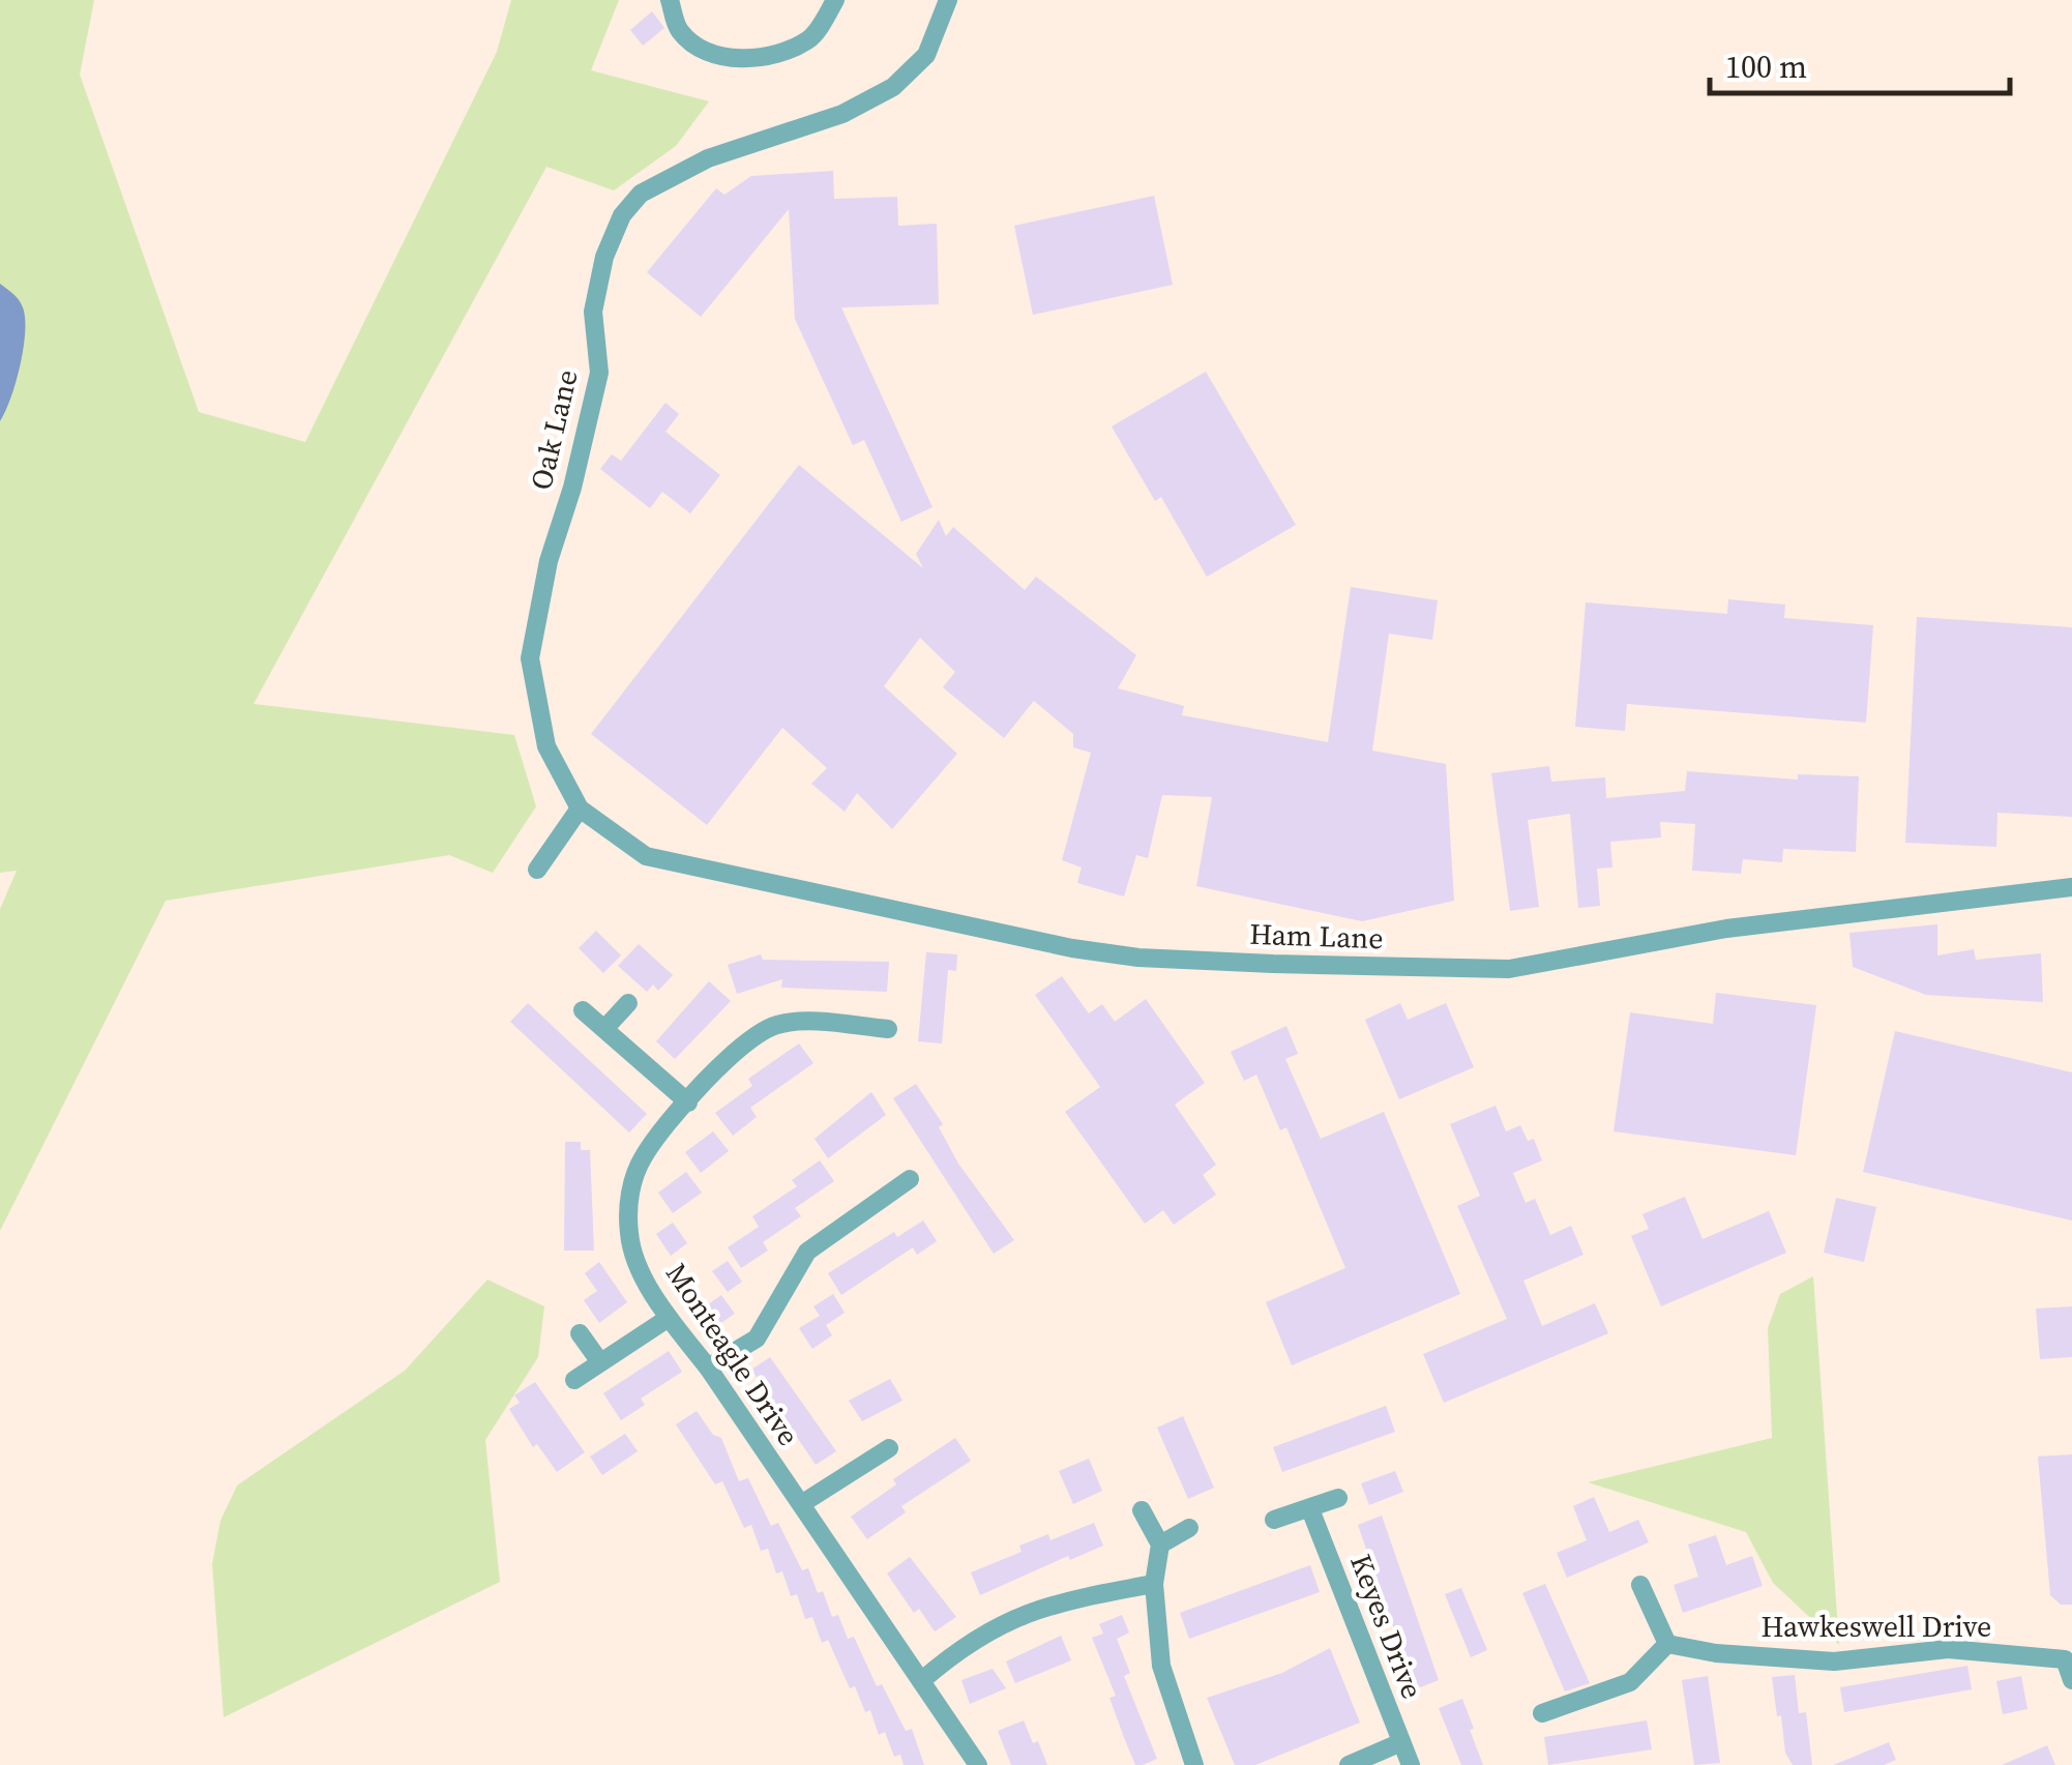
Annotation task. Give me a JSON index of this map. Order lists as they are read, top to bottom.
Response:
{
  "streets": {
    "street": [
      "Oak Lane",
      "Ham Lane",
      "Monteagle Drive",
      "Keyes Drive",
      "Hawkeswell Drive"
    ]
  },
  "crossings": [
    ["Oak Lane", "Ham Lane"]
  ],
  "scale_bar": "100 m"
}
